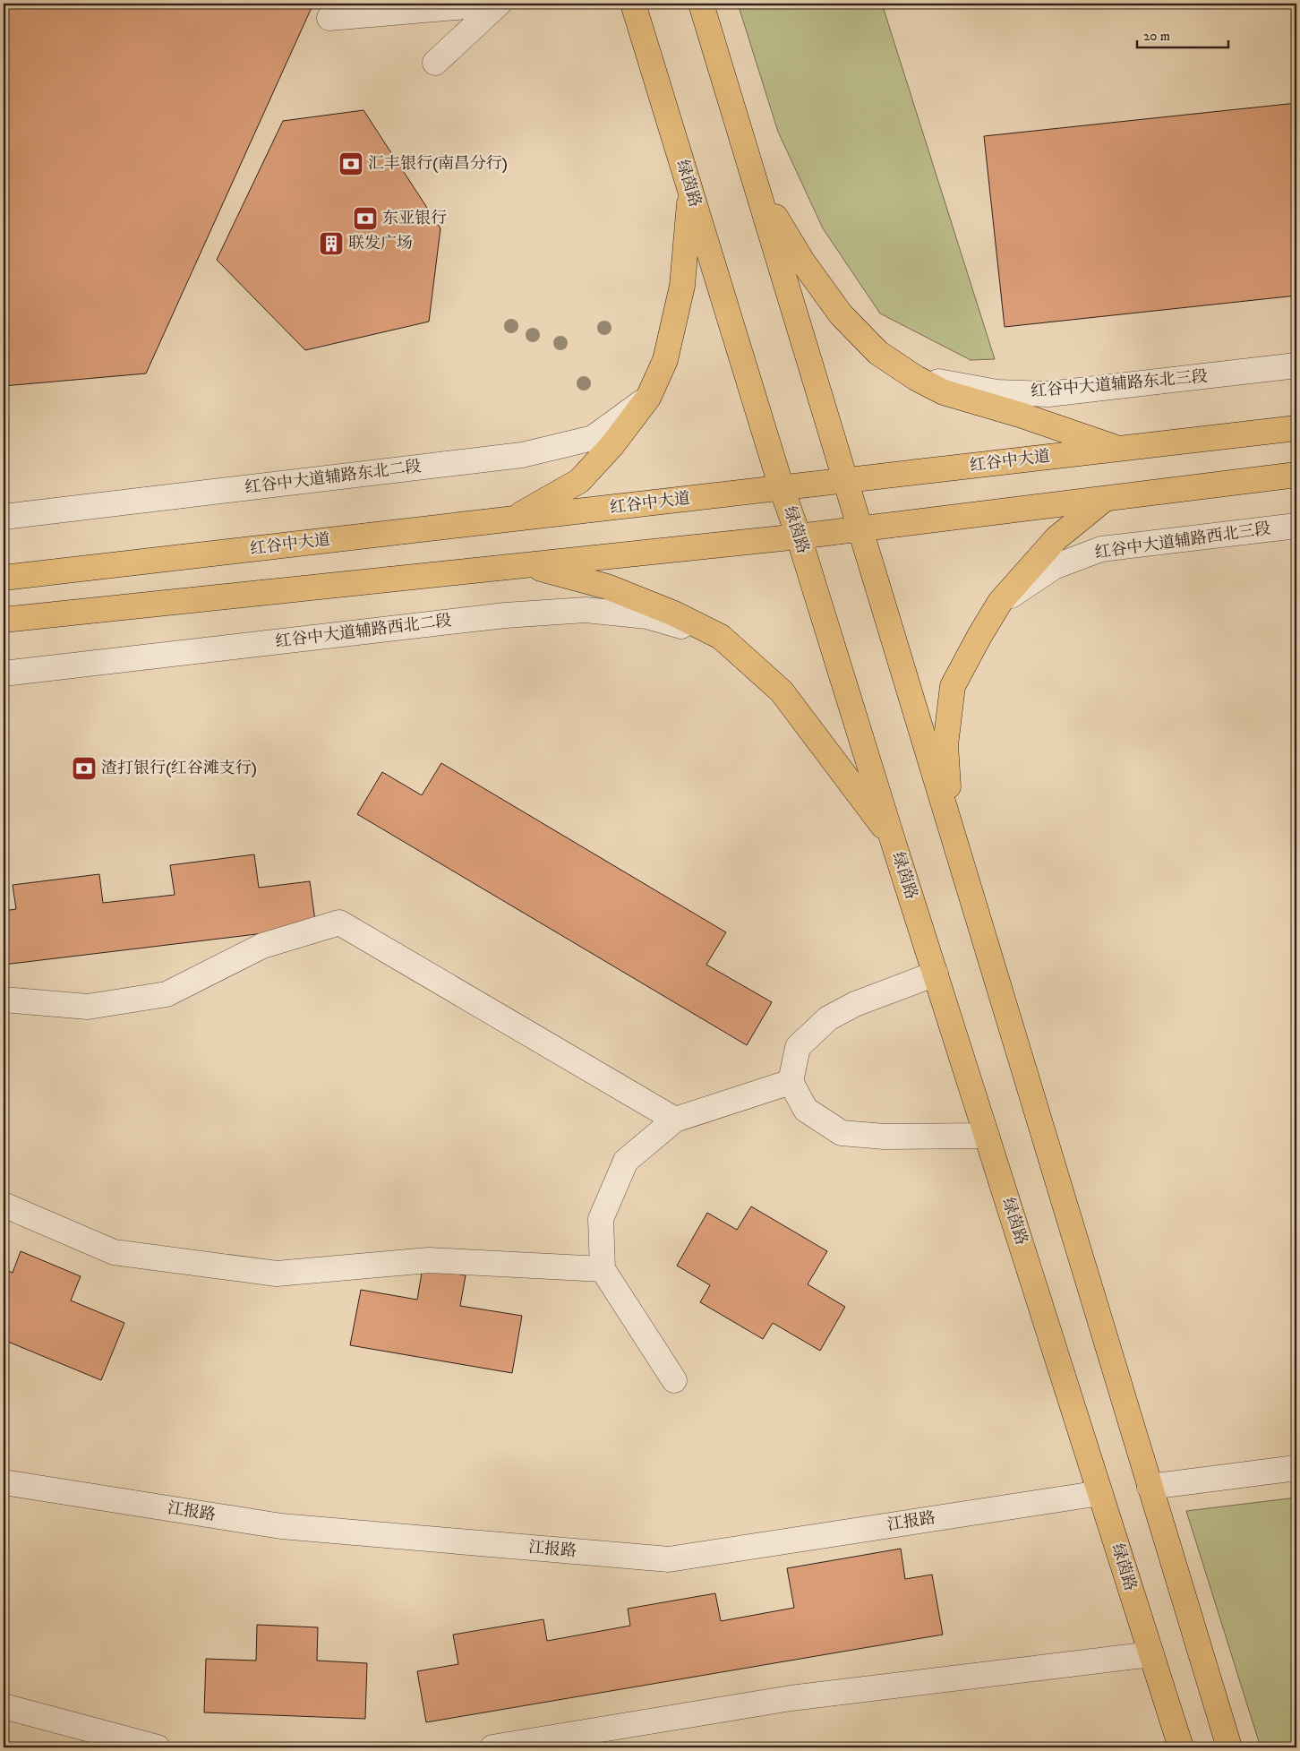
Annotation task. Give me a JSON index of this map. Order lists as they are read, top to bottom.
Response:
{
  "streets": {
    "main road": ["绿茵路", "红谷中大道"],
    "street": [
      "红谷中大道辅路东北三段",
      "红谷中大道辅路东北二段",
      "红谷中大道辅路西北三段",
      "红谷中大道辅路西北二段",
      "江报路"
    ]
  },
  "crossings": [
    ["绿茵路", "红谷中大道"],
    ["绿茵路", "江报路"]
  ],
  "places": {
    "bank": ["汇丰银行(南昌分行)", "东亚银行", "渣打银行(红谷滩支行)"],
    "building": ["联发广场"]
  },
  "scale_bar": "20 m"
}
